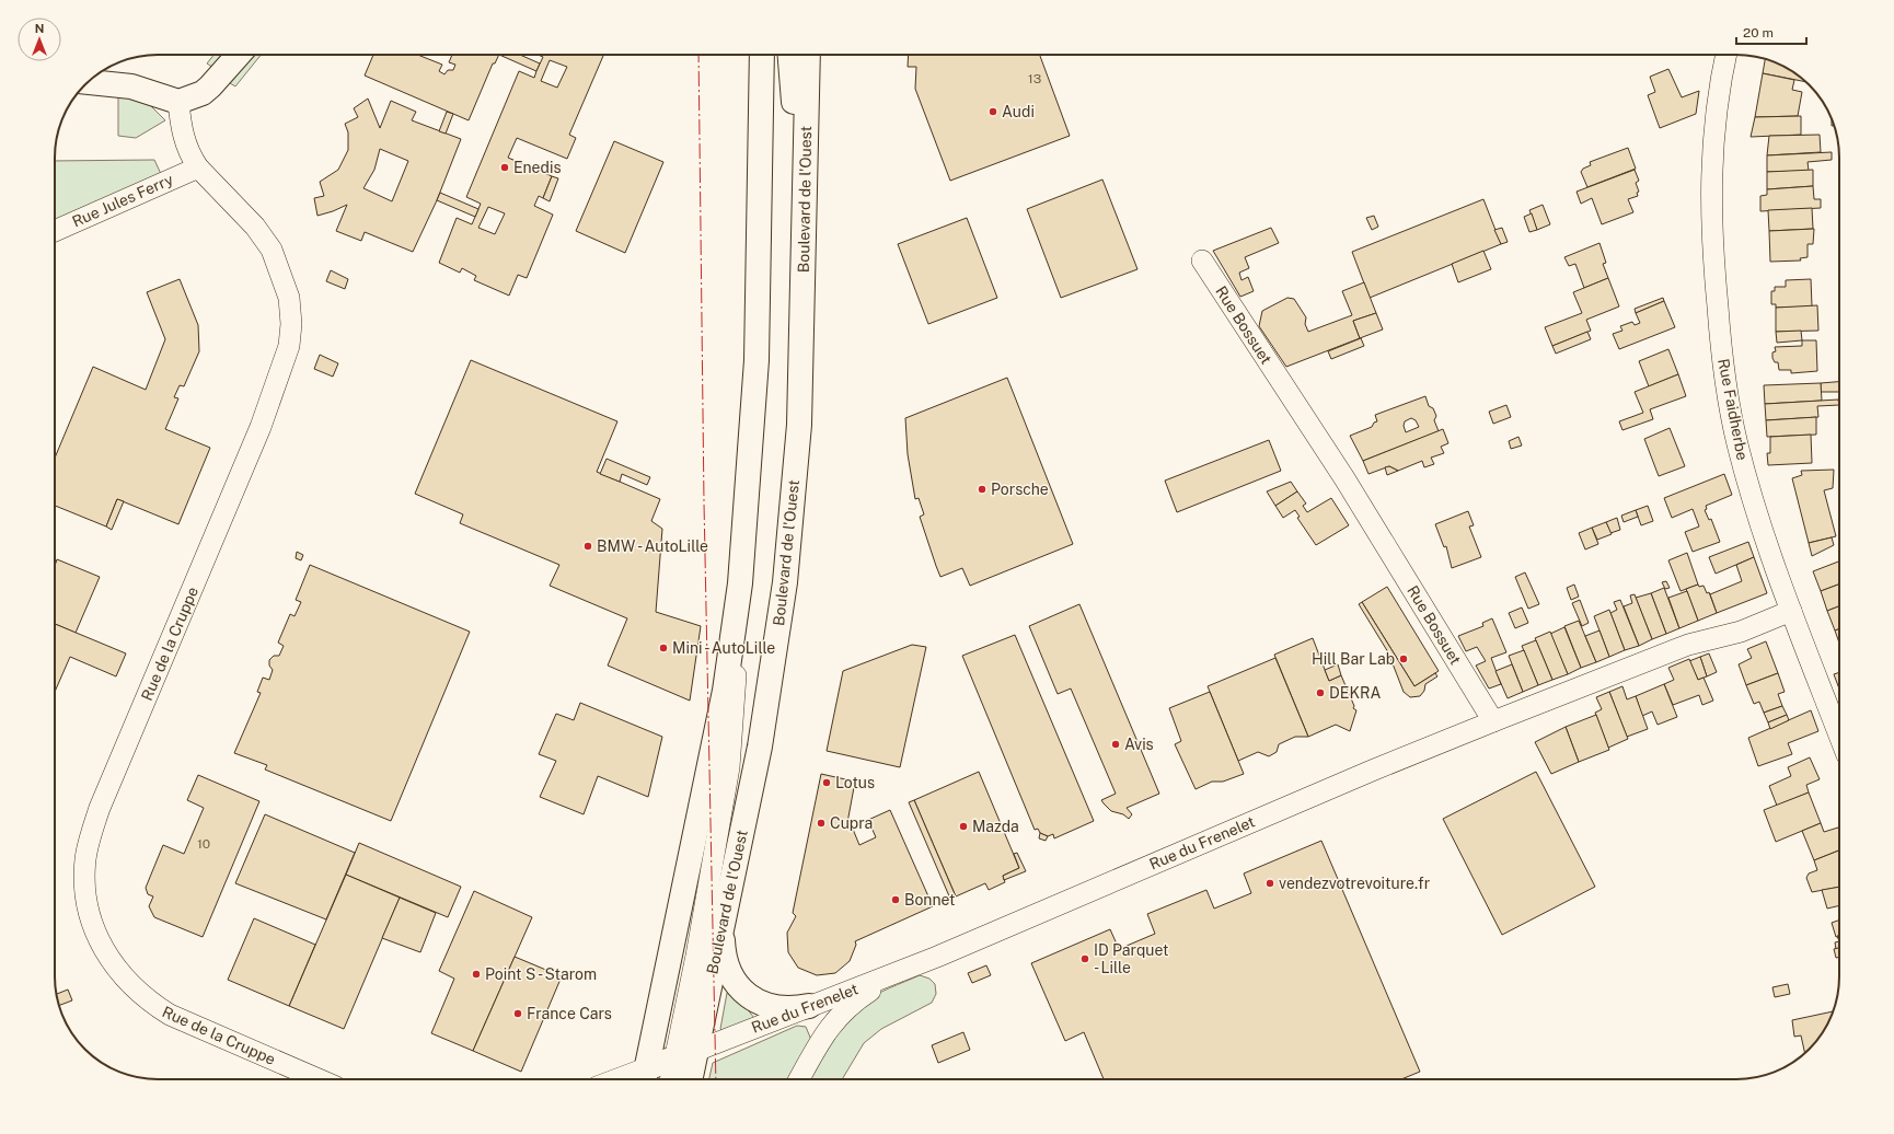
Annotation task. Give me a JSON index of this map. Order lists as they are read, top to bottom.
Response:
{
  "streets": {
    "main road": ["Boulevard de l'Ouest"],
    "street": [
      "Rue Jules Ferry",
      "Rue Bossuet",
      "Rue Faidherbe",
      "Rue de la Cruppe",
      "Rue du Frenelet"
    ]
  },
  "crossings": [
    ["Boulevard de l'Ouest", "Rue du Frenelet"],
    ["Rue Jules Ferry", "Rue de la Cruppe"],
    ["Rue Bossuet", "Rue du Frenelet"]
  ],
  "places": [
    "Audi",
    "Enedis",
    "Porsche",
    "BMW - AutoLille",
    "Mini - AutoLille",
    "Hill Bar Lab",
    "DEKRA",
    "Avis",
    "Lotus",
    "Cupra",
    "Mazda",
    "vendezvotrevoiture.fr",
    "Bonnet",
    "ID Parquet - Lille",
    "Point S - Starom",
    "France Cars"
  ],
  "house_numbers": ["13", "10"],
  "scale_bar": "20 m",
  "north": "top"
}
